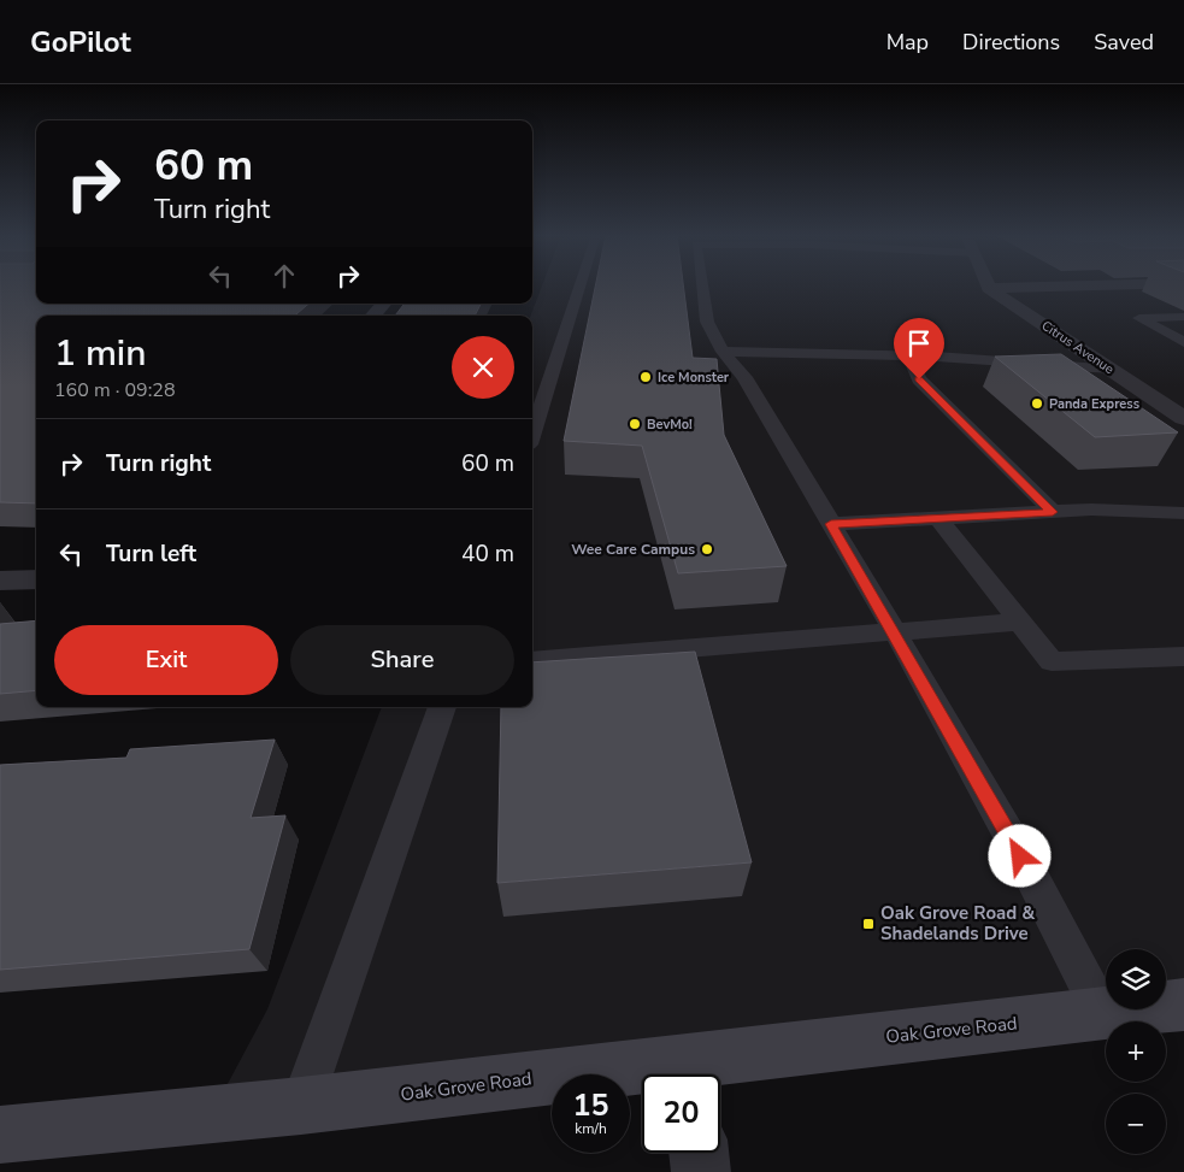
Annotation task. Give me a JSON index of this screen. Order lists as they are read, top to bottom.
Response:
{
  "streets": {
    "main road": ["Oak Grove Road"],
    "street": ["Citrus Avenue"]
  },
  "places": {
    "other": [
      "Ice Monster",
      "Panda Express",
      "BevMo!",
      "Wee Care Campus"
    ],
    "transit": ["Oak Grove Road & Shadelands Drive"]
  },
  "page": {
    "header": "GoPilot",
    "nav": ["Map", "Directions", "Saved"],
    "turn": ["60 m", "Turn right"],
    "heading": ["1 min", "160 m · 09:28"],
    "list": [
      {
        "name": "Turn right",
        "value": "60 m"
      },
      {
        "name": "Turn left",
        "value": "40 m"
      }
    ],
    "buttons": ["Exit", "Share"],
    "map_buttons": ["+", "−"],
    "speed": "15 km/h",
    "limit": "20"
  }
}
